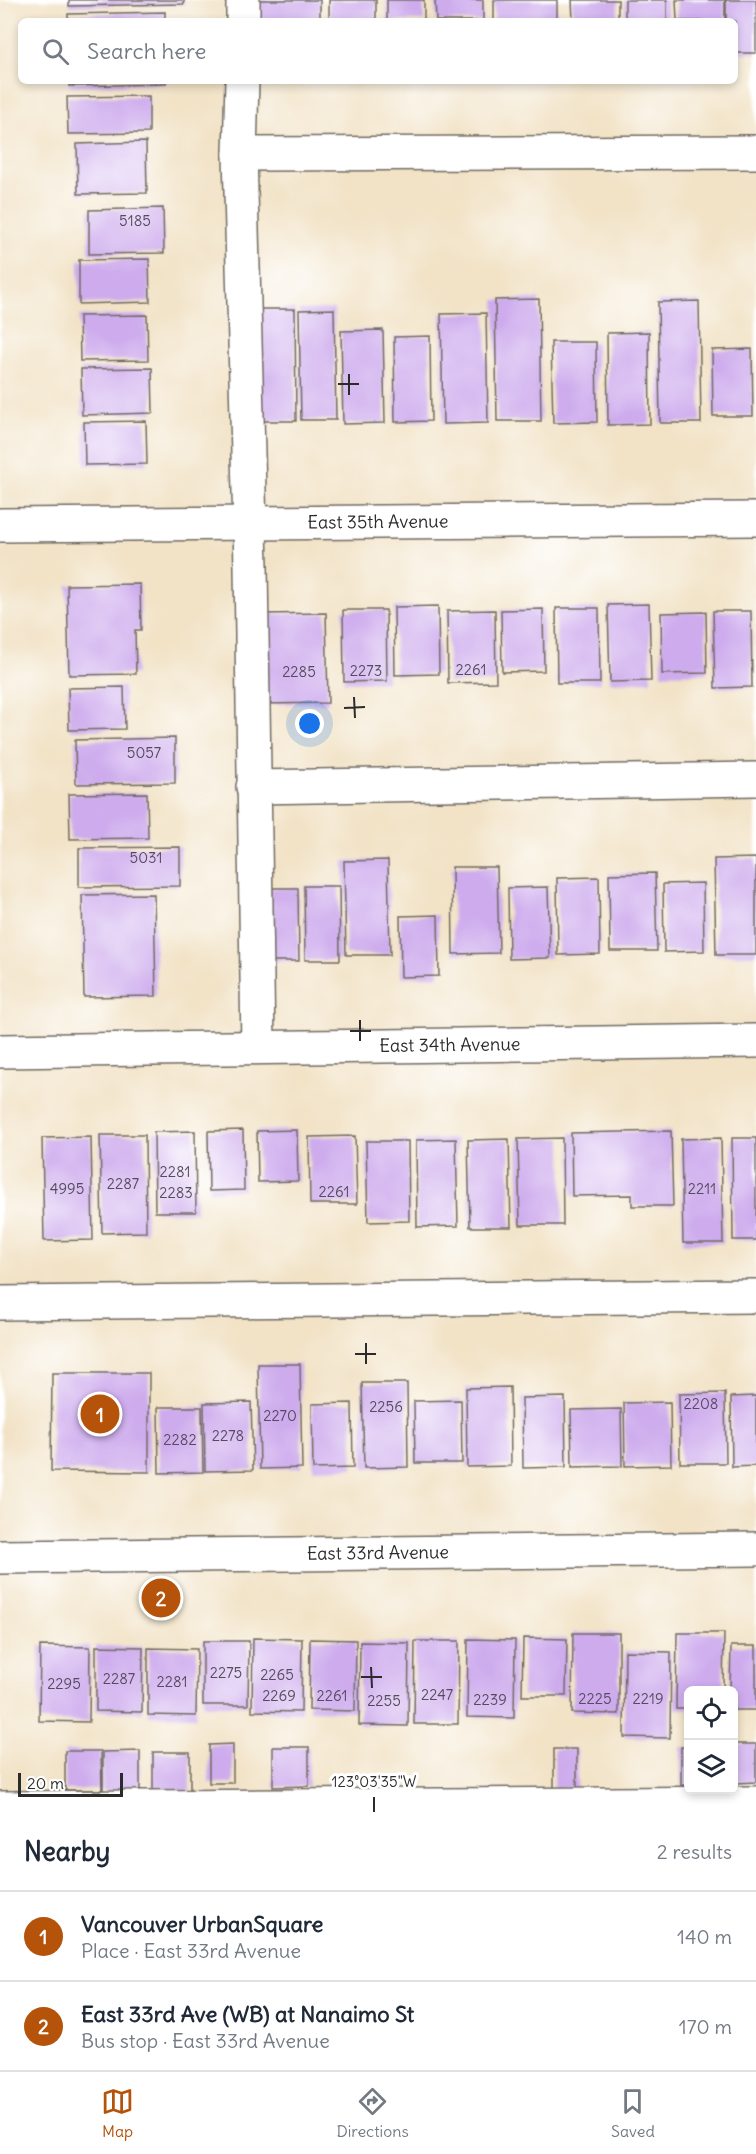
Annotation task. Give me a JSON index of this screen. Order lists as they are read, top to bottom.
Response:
{
  "streets": {
    "street": ["East 35th Avenue", "East 34th Avenue", "East 33rd Avenue"]
  },
  "house_numbers": [
    "5185",
    "2261",
    "2273",
    "2285",
    "5057",
    "5031",
    "2281",
    "2287",
    "4995",
    "2211",
    "2261",
    "2283",
    "2208",
    "2256",
    "2270",
    "2278",
    "2282",
    "2275",
    "2265",
    "2287",
    "2281",
    "2295",
    "2247",
    "2269",
    "2261",
    "2225",
    "2219",
    "2239",
    "2255"
  ],
  "scale_bar": "20 m",
  "page": {
    "search": "Search here",
    "pins": ["1", "2"],
    "scale": "20 m",
    "heading": ["Nearby", "2 results"],
    "list": [
      {
        "mark": "1",
        "name": "Vancouver UrbanSquare",
        "note": "Place · East 33rd Avenue",
        "value": "140 m"
      },
      {
        "mark": "2",
        "name": "East 33rd Ave (WB) at Nanaimo St",
        "note": "Bus stop · East 33rd Avenue",
        "value": "170 m"
      }
    ],
    "nav": ["Map", "Directions", "Saved"]
  },
  "coordinates": ["123°03'35\"W"]
}
